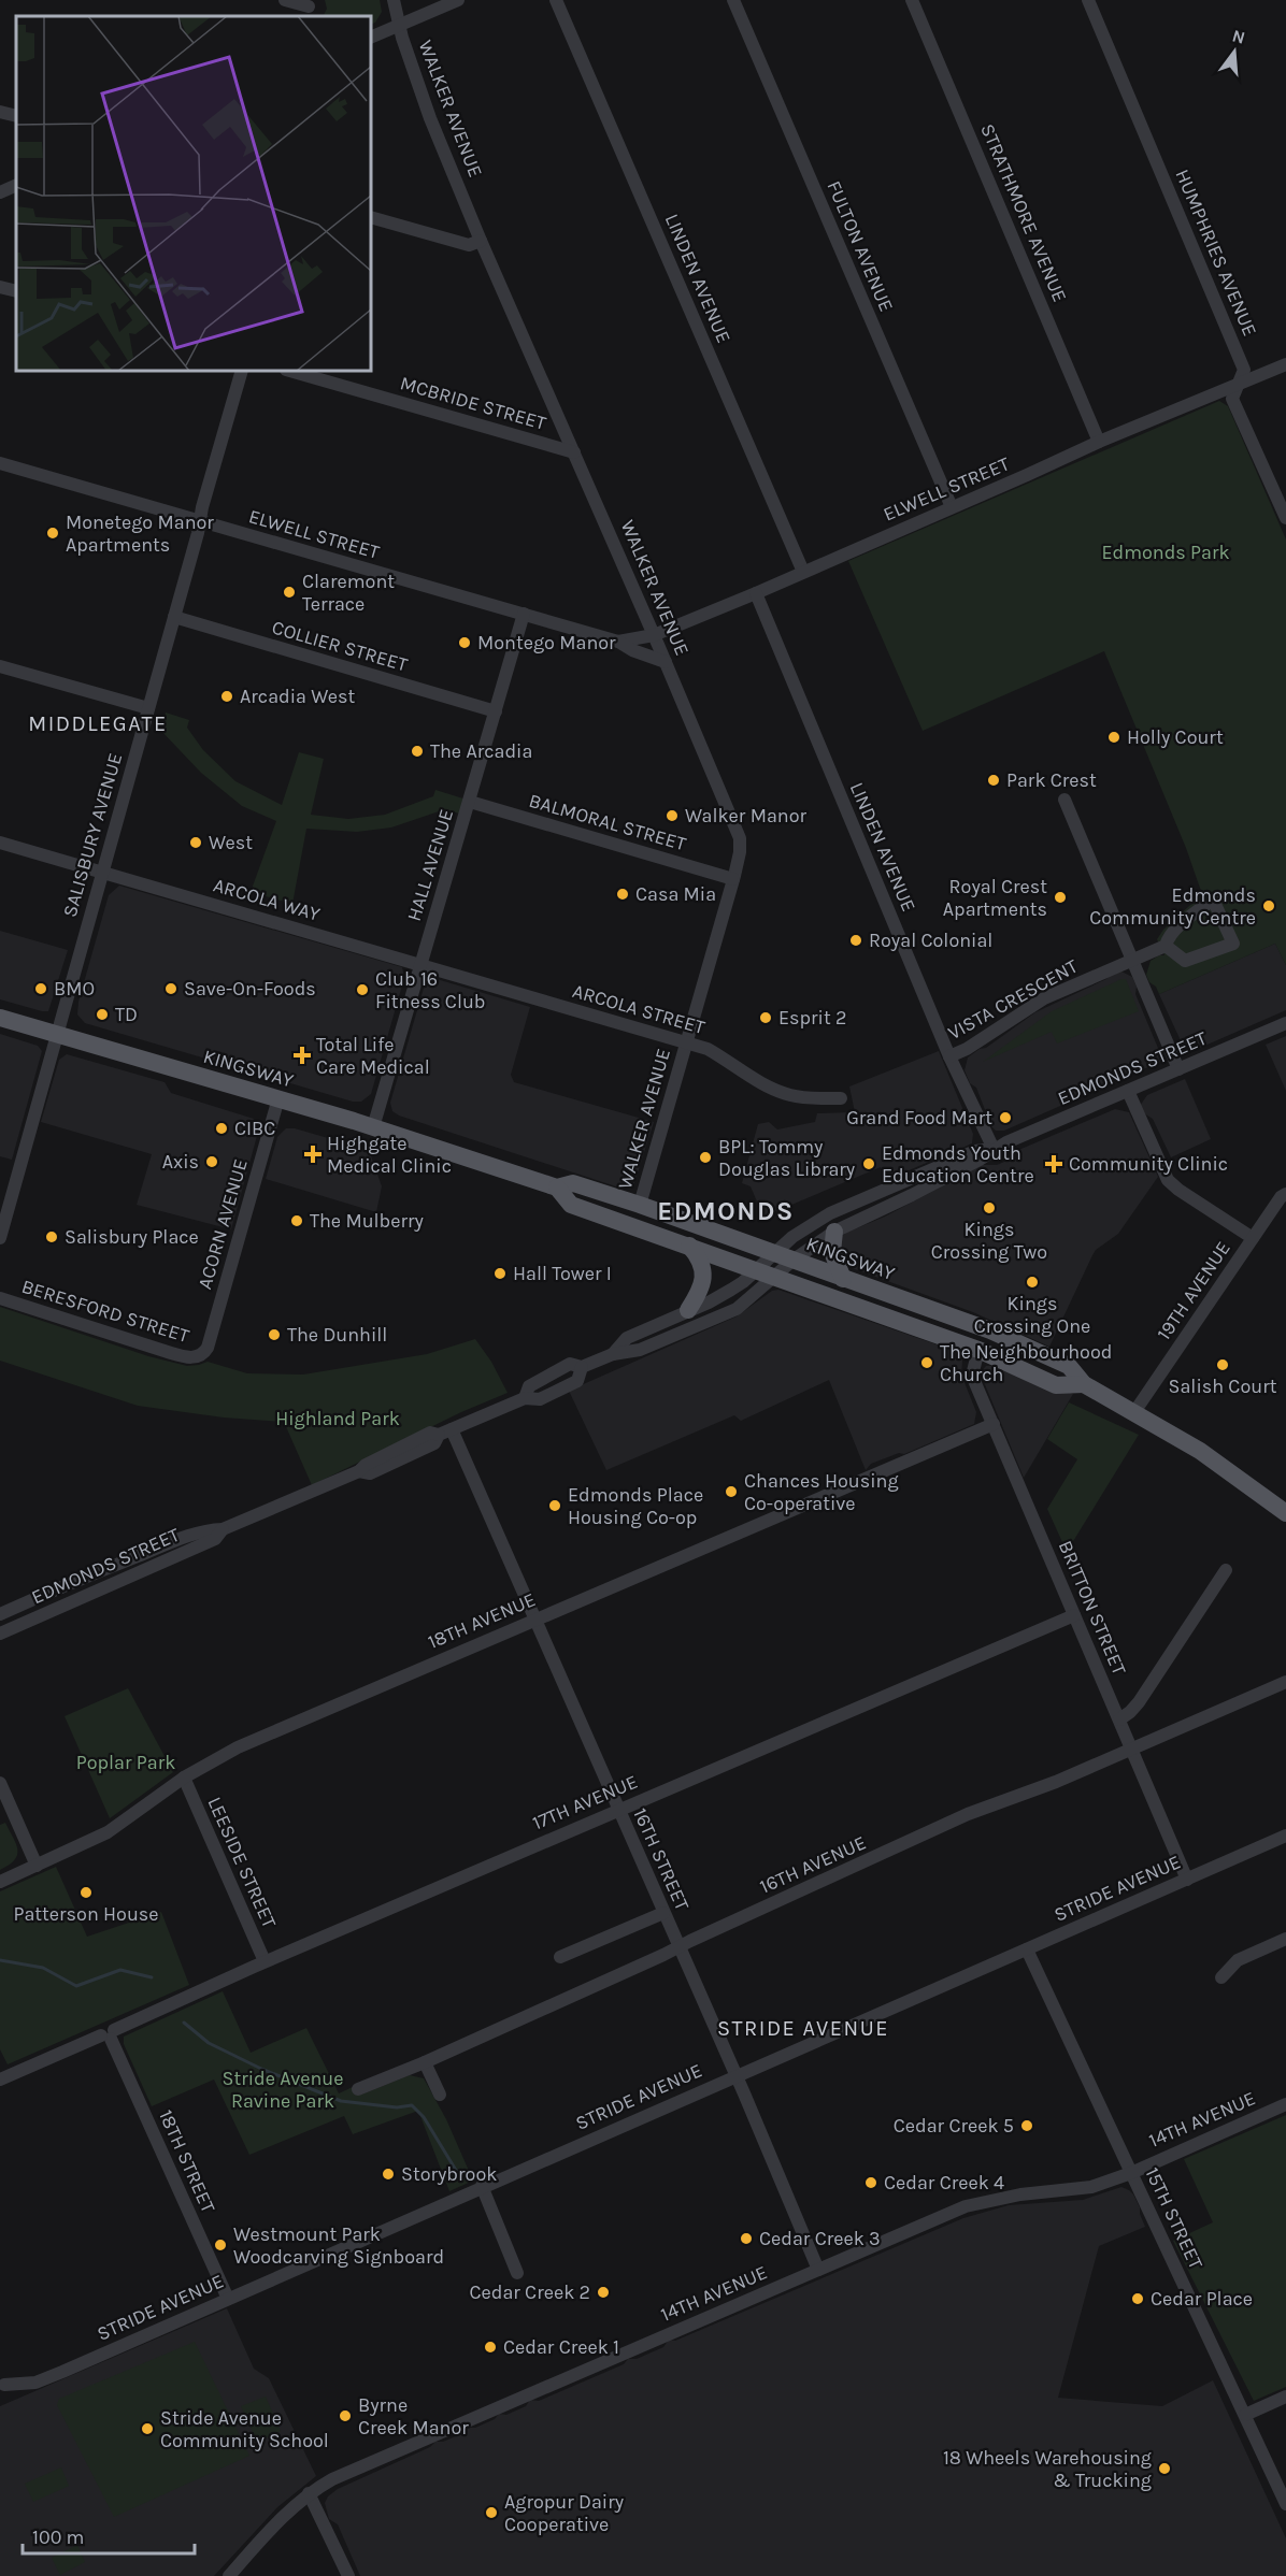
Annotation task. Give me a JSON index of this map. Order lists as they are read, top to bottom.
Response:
{
  "streets": {
    "main road": ["KINGSWAY"],
    "street": [
      "WALKER AVENUE",
      "STRATHMORE AVENUE",
      "FULTON AVENUE",
      "HUMPHRIES AVENUE",
      "LINDEN AVENUE",
      "MCBRIDE STREET",
      "ELWELL STREET",
      "COLLIER STREET",
      "BALMORAL STREET",
      "SALISBURY AVENUE",
      "HALL AVENUE",
      "ARCOLA WAY",
      "VISTA CRESCENT",
      "ARCOLA STREET",
      "EDMONDS STREET",
      "ACORN AVENUE",
      "19TH AVENUE",
      "BERESFORD STREET",
      "BRITTON STREET",
      "18TH AVENUE",
      "17TH AVENUE",
      "16TH STREET",
      "LEESIDE STREET",
      "16TH AVENUE",
      "STRIDE AVENUE",
      "14TH AVENUE",
      "18TH STREET",
      "15TH STREET"
    ]
  },
  "crossings": [
    ["WALKER AVENUE", "MCBRIDE STREET"],
    ["WALKER AVENUE", "ELWELL STREET"],
    ["WALKER AVENUE", "BALMORAL STREET"],
    ["WALKER AVENUE", "ARCOLA STREET"],
    ["WALKER AVENUE", "KINGSWAY"],
    ["STRATHMORE AVENUE", "ELWELL STREET"],
    ["FULTON AVENUE", "ELWELL STREET"],
    ["HUMPHRIES AVENUE", "ELWELL STREET"],
    ["LINDEN AVENUE", "ELWELL STREET"],
    ["LINDEN AVENUE", "VISTA CRESCENT"],
    ["LINDEN AVENUE", "EDMONDS STREET"],
    ["ELWELL STREET", "SALISBURY AVENUE"],
    ["ELWELL STREET", "HALL AVENUE"],
    ["COLLIER STREET", "SALISBURY AVENUE"],
    ["COLLIER STREET", "HALL AVENUE"],
    ["BALMORAL STREET", "HALL AVENUE"],
    ["SALISBURY AVENUE", "ARCOLA WAY"],
    ["SALISBURY AVENUE", "KINGSWAY"],
    ["HALL AVENUE", "ARCOLA WAY"],
    ["HALL AVENUE", "ARCOLA STREET"],
    ["HALL AVENUE", "KINGSWAY"],
    ["ARCOLA WAY", "ARCOLA STREET"],
    ["KINGSWAY", "EDMONDS STREET"],
    ["KINGSWAY", "ACORN AVENUE"],
    ["KINGSWAY", "19TH AVENUE"],
    ["KINGSWAY", "BRITTON STREET"],
    ["EDMONDS STREET", "16TH STREET"],
    ["ACORN AVENUE", "BERESFORD STREET"],
    ["BRITTON STREET", "18TH AVENUE"],
    ["BRITTON STREET", "17TH AVENUE"],
    ["BRITTON STREET", "16TH AVENUE"],
    ["BRITTON STREET", "STRIDE AVENUE"],
    ["18TH AVENUE", "16TH STREET"],
    ["18TH AVENUE", "LEESIDE STREET"],
    ["17TH AVENUE", "16TH STREET"],
    ["17TH AVENUE", "LEESIDE STREET"],
    ["17TH AVENUE", "18TH STREET"],
    ["16TH STREET", "16TH AVENUE"],
    ["16TH STREET", "STRIDE AVENUE"],
    ["16TH STREET", "14TH AVENUE"],
    ["STRIDE AVENUE", "18TH STREET"],
    ["STRIDE AVENUE", "15TH STREET"],
    ["14TH AVENUE", "15TH STREET"]
  ],
  "districts": ["MIDDLEGATE", "EDMONDS", "STRIDE AVENUE"],
  "parks": [
    "Edmonds Park",
    "Highland Park",
    "Poplar Park",
    "Stride Avenue Ravine Park"
  ],
  "places": {
    "other": [
      "Monetego Manor Apartments",
      "Claremont Terrace",
      "Montego Manor",
      "Arcadia West",
      "Holly Court",
      "The Arcadia",
      "Park Crest",
      "Walker Manor",
      "West",
      "Casa Mia",
      "Royal Crest Apartments",
      "Edmonds Community Centre",
      "Royal Colonial",
      "BMO",
      "Save-On-Foods",
      "Club 16 Fitness Club",
      "TD",
      "Esprit 2",
      "Grand Food Mart",
      "CIBC",
      "BPL: Tommy Douglas Library",
      "Axis",
      "Edmonds Youth Education Centre",
      "Kings Crossing Two",
      "The Mulberry",
      "Salisbury Place",
      "Hall Tower I",
      "Kings Crossing One",
      "The Dunhill",
      "The Neighbourhood Church",
      "Salish Court",
      "Chances Housing Co-operative",
      "Edmonds Place Housing Co-op",
      "Patterson House",
      "Cedar Creek 5",
      "Storybrook",
      "Cedar Creek 4",
      "Cedar Creek 3",
      "Westmount Park Woodcarving Signboard",
      "Cedar Creek 2",
      "Cedar Place",
      "Cedar Creek 1",
      "Byrne Creek Manor",
      "Stride Avenue Community School",
      "18 Wheels Warehousing & Trucking",
      "Agropur Dairy Cooperative"
    ],
    "health": ["Total Life Care Medical", "Highgate Medical Clinic", "Community Clinic"]
  },
  "scale_bar": "100 m",
  "north": "top"
}
